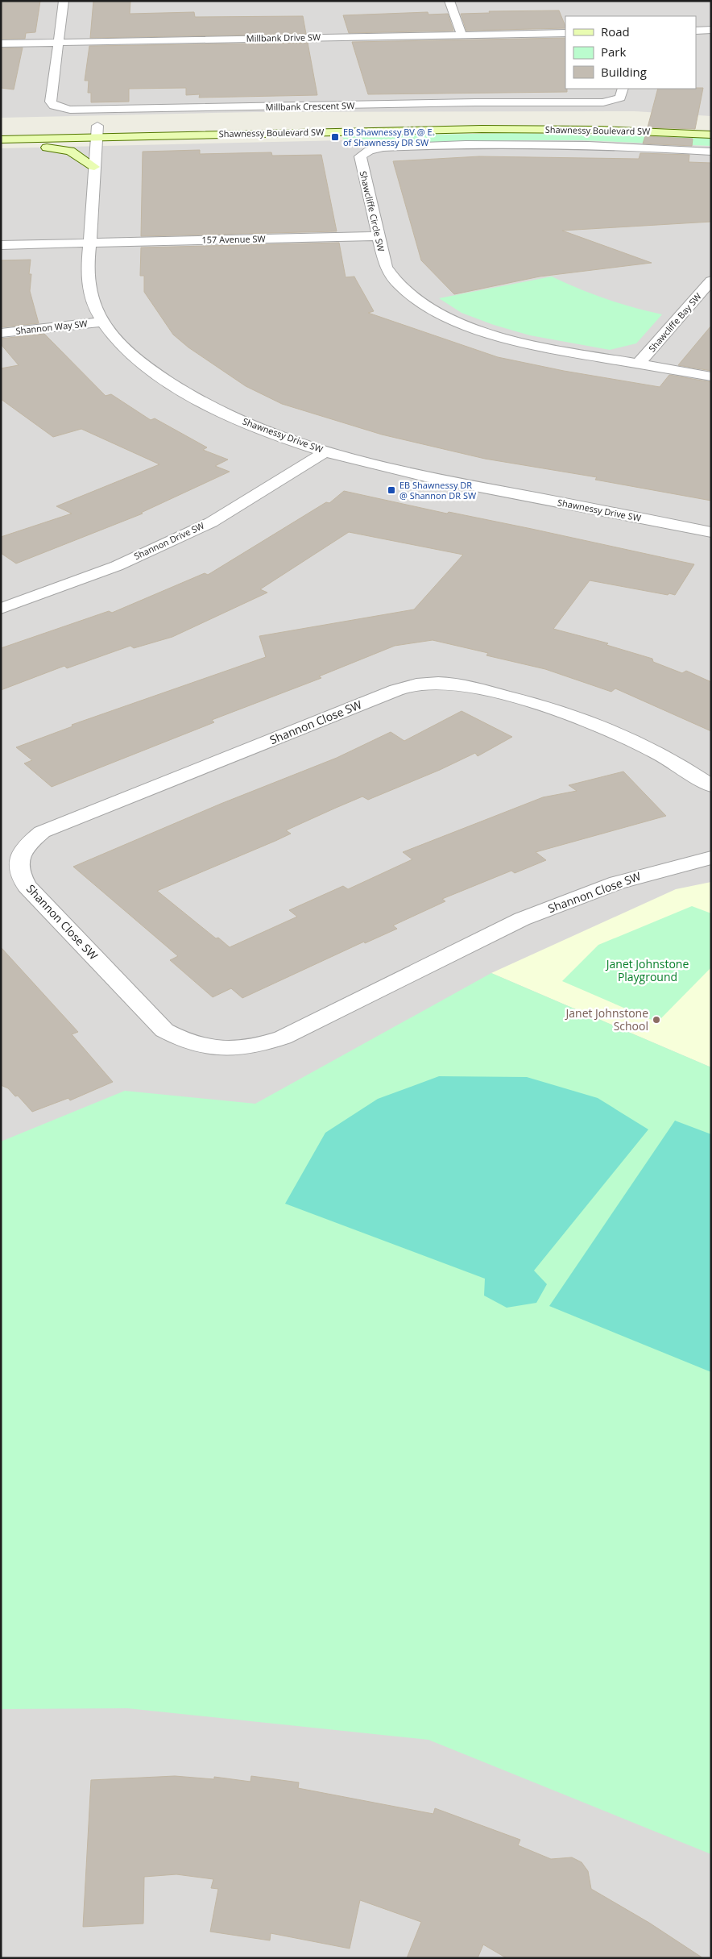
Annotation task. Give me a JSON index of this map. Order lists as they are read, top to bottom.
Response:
{
  "streets": {
    "main road": ["Shawnessy Boulevard SW"],
    "street": [
      "Millbank Drive SW",
      "Millbank Crescent SW",
      "Shawcliffe Circle SW",
      "157 Avenue SW",
      "Shawcliffe Bay SW",
      "Shannon Way SW",
      "Shawnessy Drive SW",
      "Shannon Drive SW",
      "Shannon Close SW"
    ]
  },
  "crossings": [
    ["Millbank Drive SW", "Millbank Crescent SW"],
    ["Shawnessy Boulevard SW", "Shawnessy Drive SW"],
    ["Shawcliffe Circle SW", "157 Avenue SW"],
    ["Shawcliffe Circle SW", "Shawcliffe Bay SW"],
    ["157 Avenue SW", "Shawnessy Drive SW"],
    ["Shannon Way SW", "Shawnessy Drive SW"],
    ["Shawnessy Drive SW", "Shannon Drive SW"]
  ],
  "parks": ["Janet Johnstone Playground"],
  "places": {
    "transit": ["EB Shawnessy BV @ E. of Shawnessy DR SW", "EB Shawnessy DR @ Shannon DR SW"],
    "other": ["Janet Johnstone School"]
  },
  "legend": ["Road", "Park", "Building"]
}
